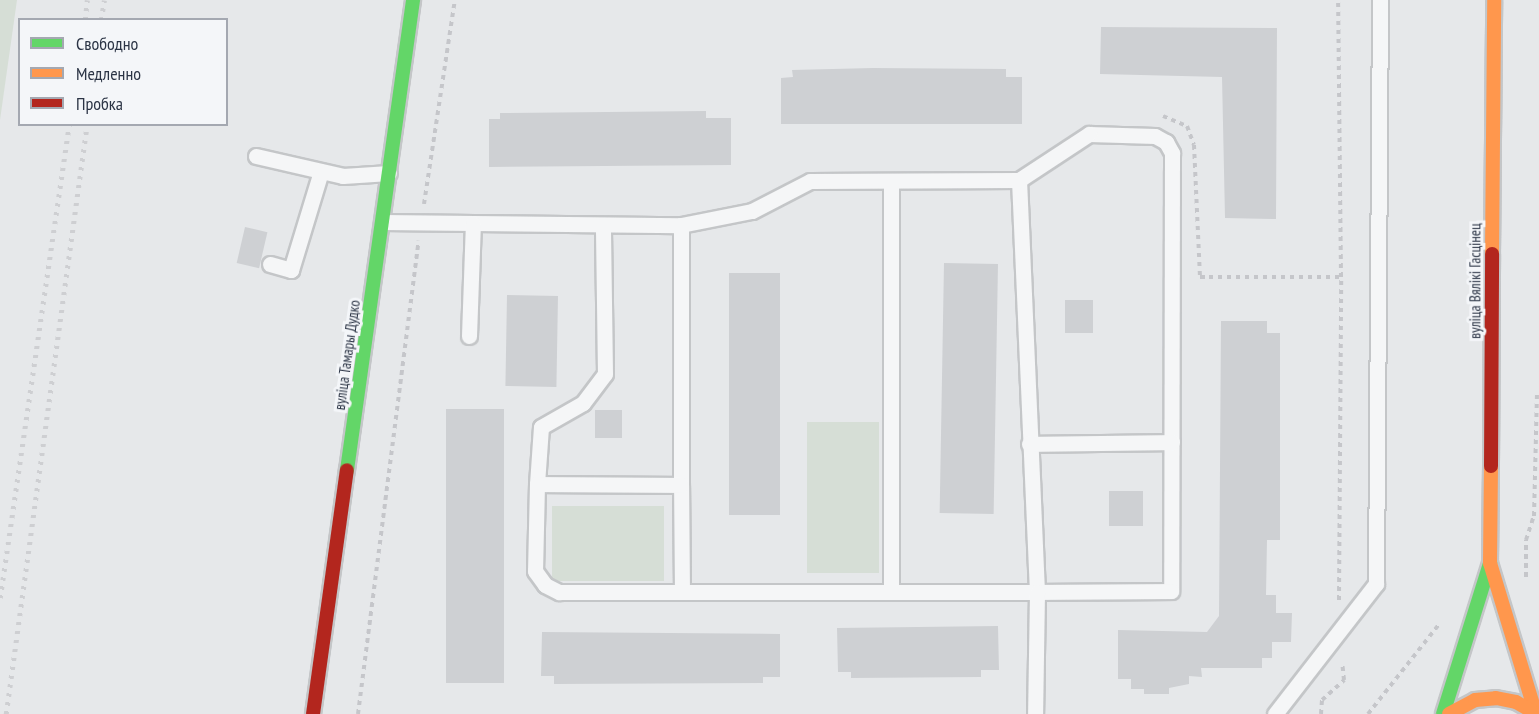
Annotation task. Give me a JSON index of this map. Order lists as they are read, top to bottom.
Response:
{
  "streets": {
    "main road": ["вуліца Вялікі Гасцінец", "вуліца Тамары Дудко"]
  },
  "legend": ["Свободно", "Медленно", "Пробка"]
}
